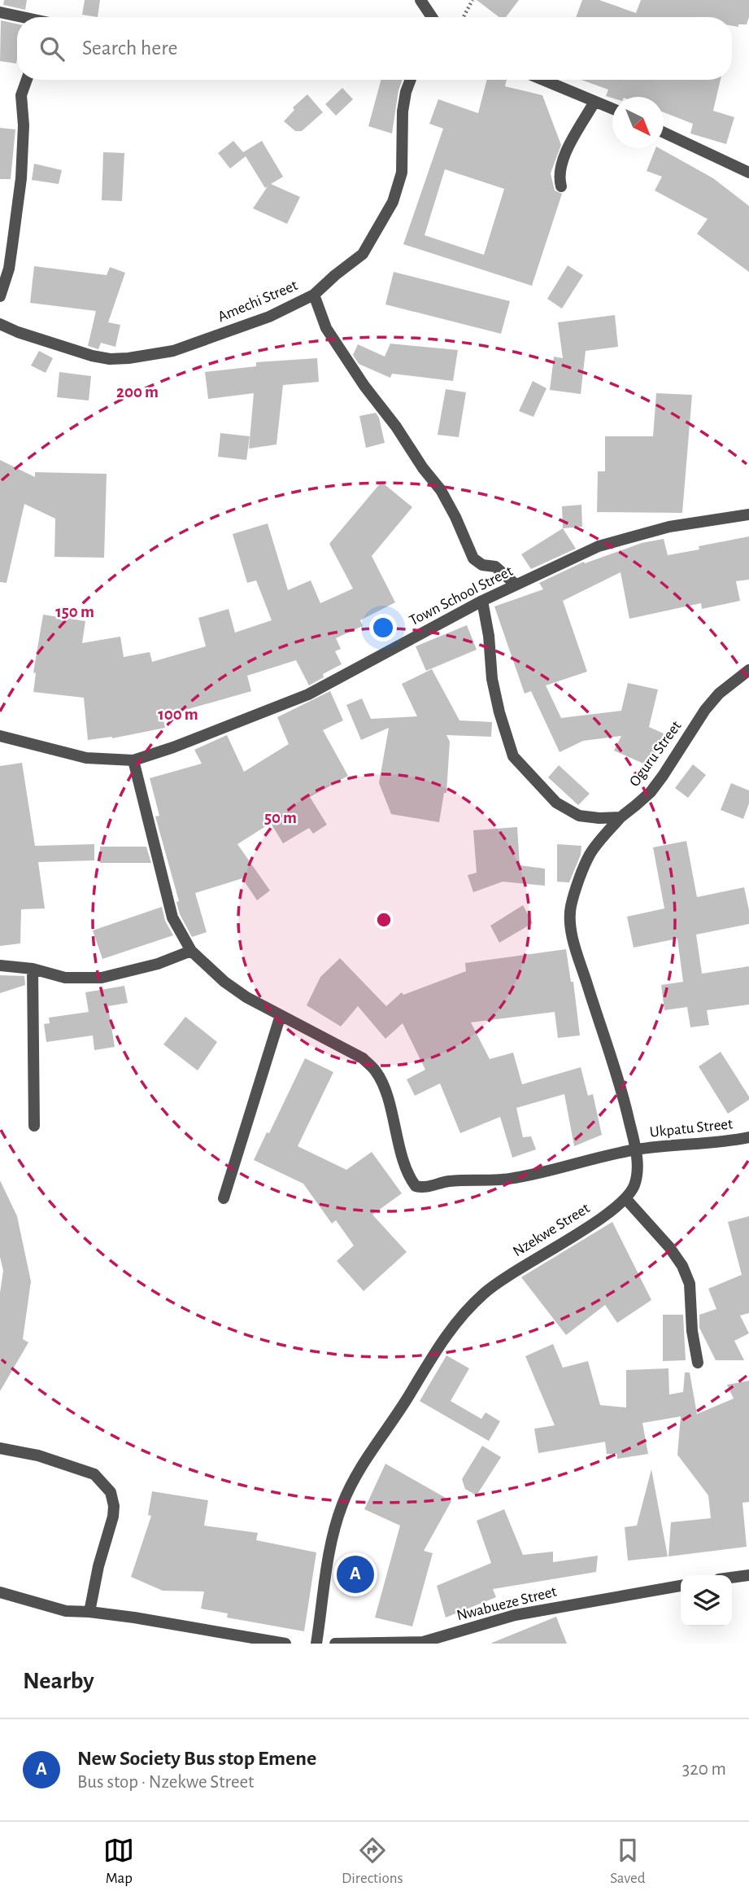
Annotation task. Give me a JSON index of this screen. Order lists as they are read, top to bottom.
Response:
{
  "streets": {
    "street": [
      "Amechi Street",
      "Town School Street",
      "Oguru Street",
      "Ukpatu Street",
      "Nzekwe Street",
      "Nwabueze Street"
    ]
  },
  "crossings": [
    ["Oguru Street", "Nzekwe Street"],
    ["Ukpatu Street", "Nzekwe Street"]
  ],
  "north": "bottom right",
  "page": {
    "search": "Search here",
    "pins": "A",
    "heading": "Nearby",
    "list": [
      {
        "mark": "A",
        "name": "New Society Bus stop Emene",
        "note": "Bus stop · Nzekwe Street",
        "value": "320 m"
      }
    ],
    "nav": ["Map", "Directions", "Saved"]
  },
  "rings": [
    "200 m",
    "150 m",
    "100 m",
    "50 m"
  ]
}
